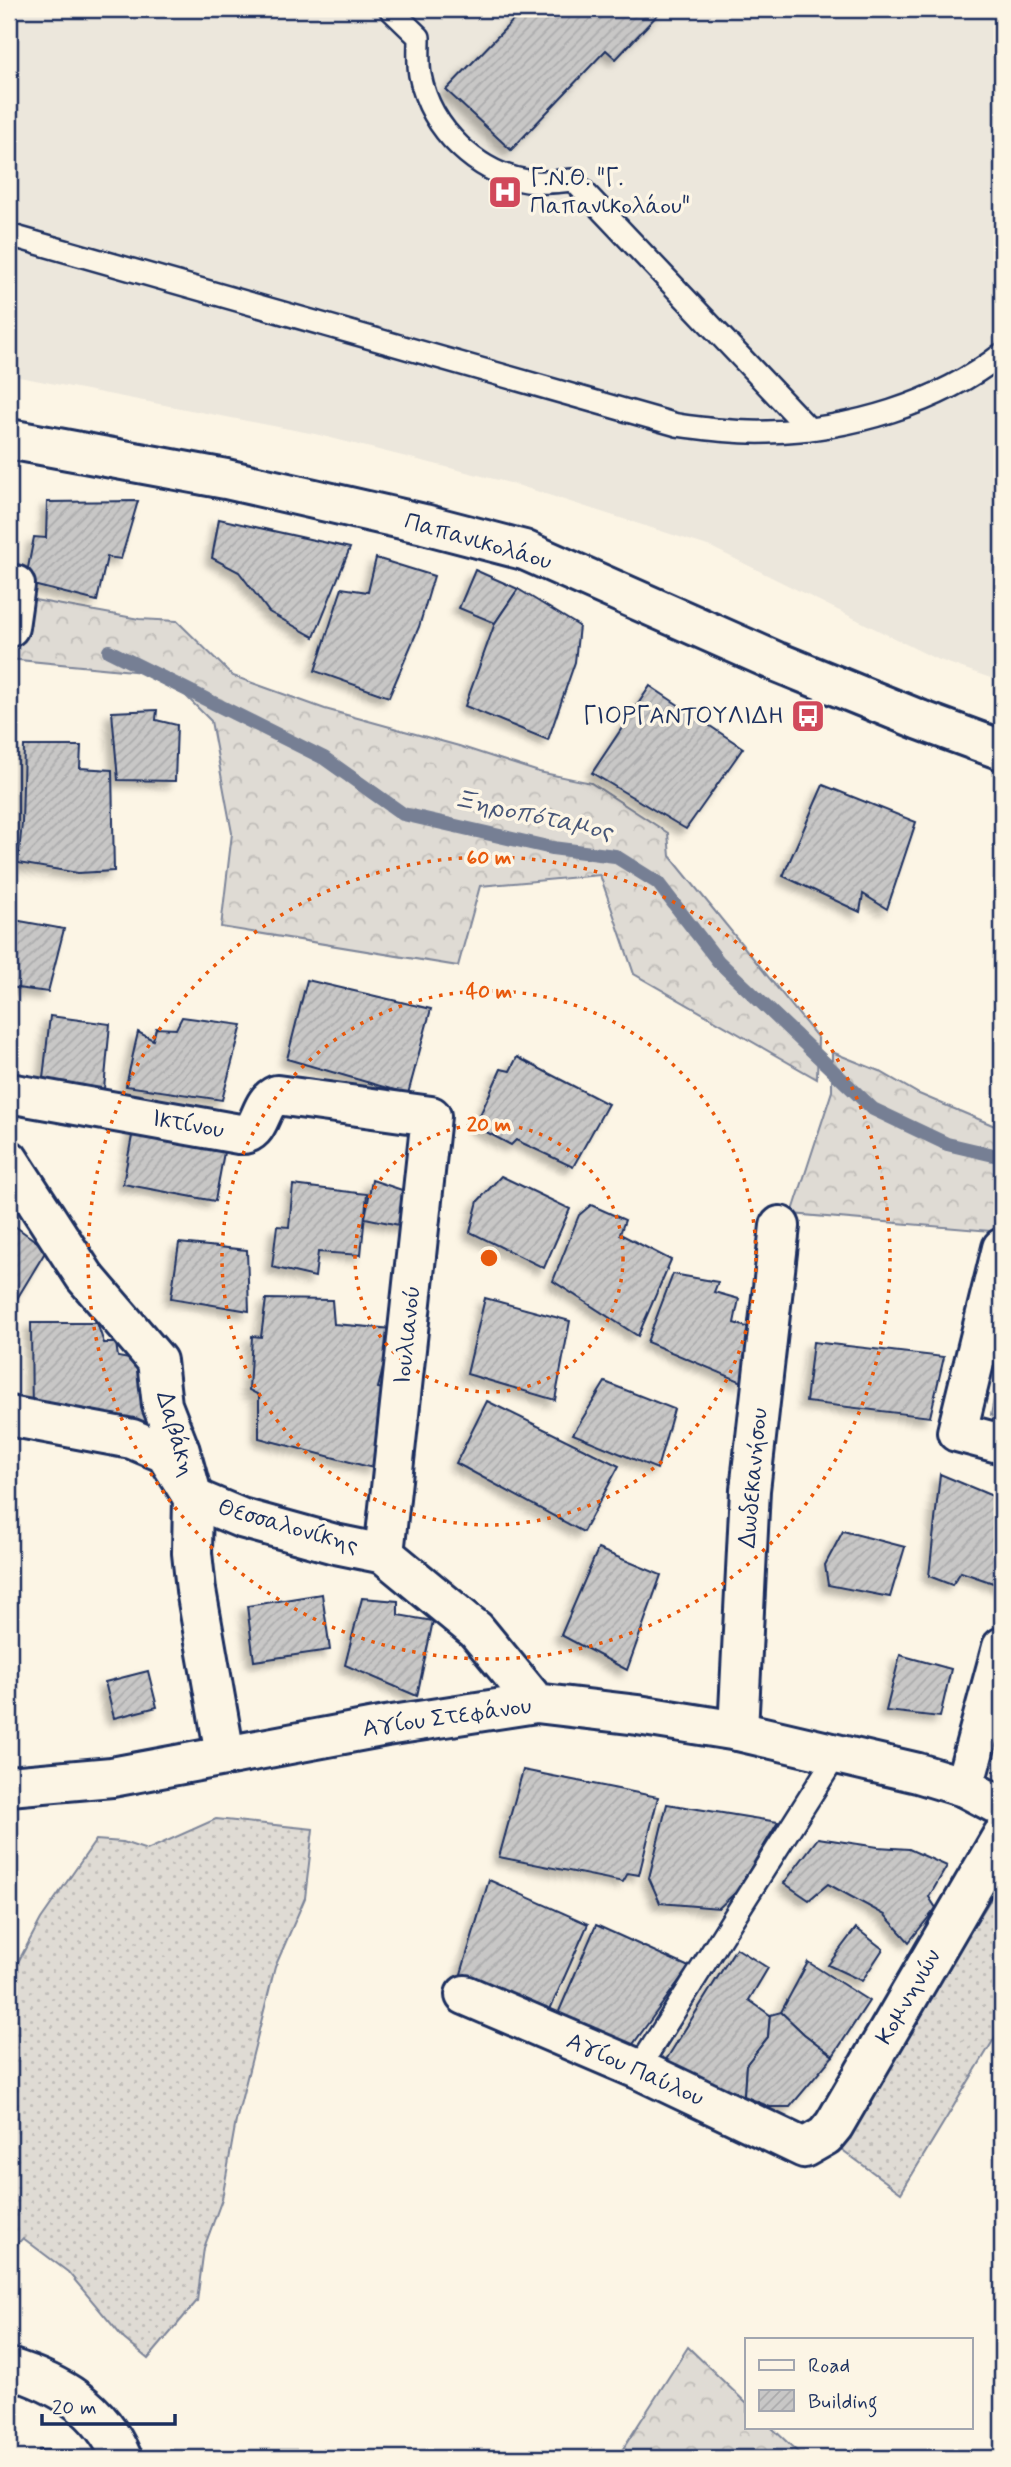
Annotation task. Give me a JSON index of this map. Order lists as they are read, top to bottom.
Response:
{
  "streets": {
    "street": [
      "Παπανικολάου",
      "Ικτίνου",
      "Ιουλιανού",
      "Δαβάκη",
      "Δωδεκανήσου",
      "Θεσσαλονίκης",
      "Αγίου Στεφάνου",
      "Κομνηνών",
      "Αγίου Παύλου"
    ]
  },
  "crossings": [
    ["Ικτίνου", "Ιουλιανού"],
    ["Ιουλιανού", "Θεσσαλονίκης"],
    ["Δαβάκη", "Θεσσαλονίκης"],
    ["Δαβάκη", "Αγίου Στεφάνου"],
    ["Δωδεκανήσου", "Αγίου Στεφάνου"],
    ["Θεσσαλονίκης", "Αγίου Στεφάνου"],
    ["Κομνηνών", "Αγίου Παύλου"]
  ],
  "water": ["Ξηροπόταμος"],
  "places": {
    "hospital": ["Γ.Ν.Θ. \"Γ. Παπανικολάου\""],
    "bus stop": ["ΓΙΟΡΓΑΝΤΟΥΛΙΔΗ"]
  },
  "legend": ["Road", "Building"],
  "scale_bar": "20 m",
  "rings": ["60 m", "40 m", "20 m"]
}
